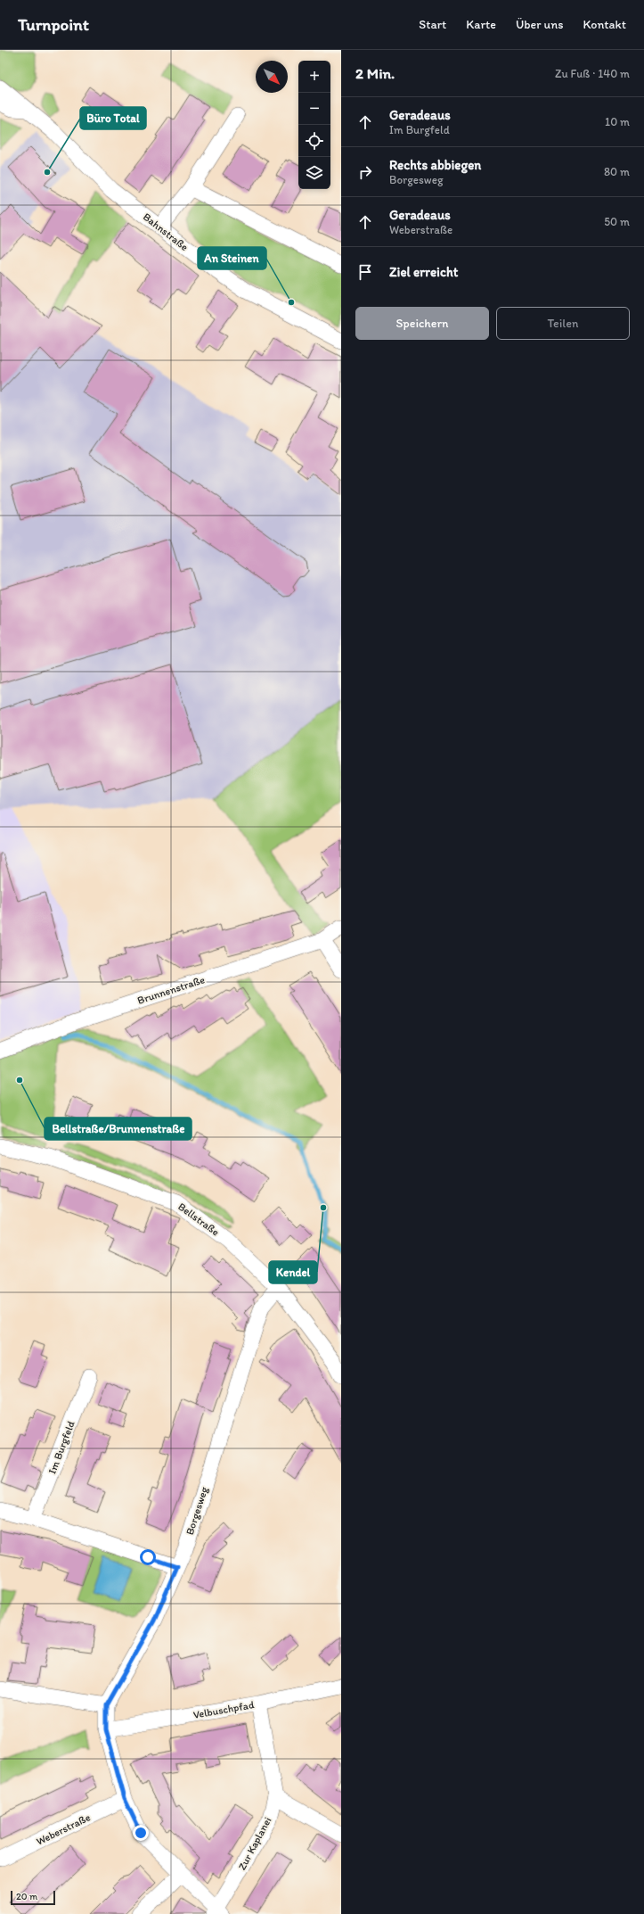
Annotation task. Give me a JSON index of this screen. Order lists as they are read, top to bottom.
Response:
{
  "streets": {
    "street": [
      "Bahnstraße",
      "Brunnenstraße",
      "Bellstraße",
      "Im Burgfeld",
      "Borgesweg",
      "Velbuschpfad",
      "Weberstraße",
      "Zur Kaplanei"
    ]
  },
  "crossings": [
    ["Bellstraße", "Borgesweg"],
    ["Borgesweg", "Velbuschpfad"],
    ["Velbuschpfad", "Zur Kaplanei"]
  ],
  "places": [
    "Büro Total",
    "An Steinen",
    "Bellstraße/Brunnenstraße",
    "Kendel"
  ],
  "scale_bar": "20 m",
  "north": "bottom right",
  "page": {
    "header": "Turnpoint",
    "nav": [
      "Start",
      "Karte",
      "Über uns",
      "Kontakt"
    ],
    "heading": ["2 Min.", "Zu Fuß · 140 m"],
    "map_buttons": ["+", "−"],
    "list": [
      ["Geradeaus", "Im Burgfeld", "10 m"],
      ["Rechts abbiegen", "Borgesweg", "80 m"],
      ["Geradeaus", "Weberstraße", "50 m"],
      "Ziel erreicht"
    ],
    "buttons": ["Speichern", "Teilen"],
    "scale": "20 m"
  }
}
